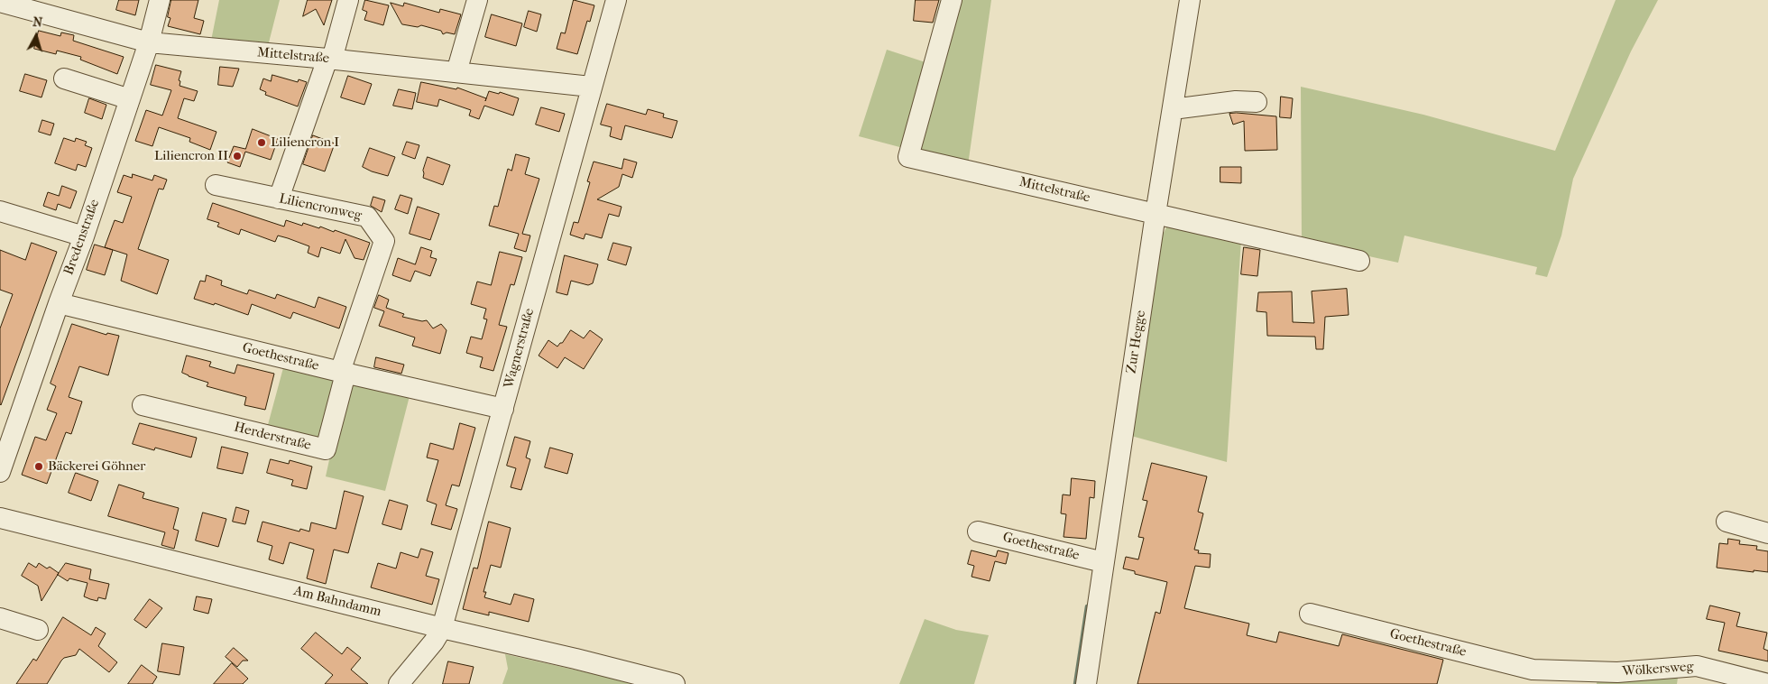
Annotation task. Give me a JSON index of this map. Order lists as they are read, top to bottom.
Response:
{
  "streets": {
    "street": [
      "Mittelstraße",
      "Liliencronweg",
      "Bredenstraße",
      "Zur Hegge",
      "Wagnerstraße",
      "Goethestraße",
      "Herderstraße",
      "Am Bahndamm",
      "Wölkersweg"
    ]
  },
  "crossings": [
    ["Mittelstraße", "Bredenstraße"],
    ["Mittelstraße", "Zur Hegge"],
    ["Mittelstraße", "Wagnerstraße"],
    ["Liliencronweg", "Goethestraße"],
    ["Liliencronweg", "Herderstraße"],
    ["Bredenstraße", "Goethestraße"],
    ["Zur Hegge", "Goethestraße"],
    ["Wagnerstraße", "Goethestraße"],
    ["Wagnerstraße", "Am Bahndamm"],
    ["Goethestraße", "Herderstraße"],
    ["Goethestraße", "Wölkersweg"]
  ],
  "places": ["Liliencron I", "Liliencron II", "Bäckerei Göhner"],
  "north": "top"
}
